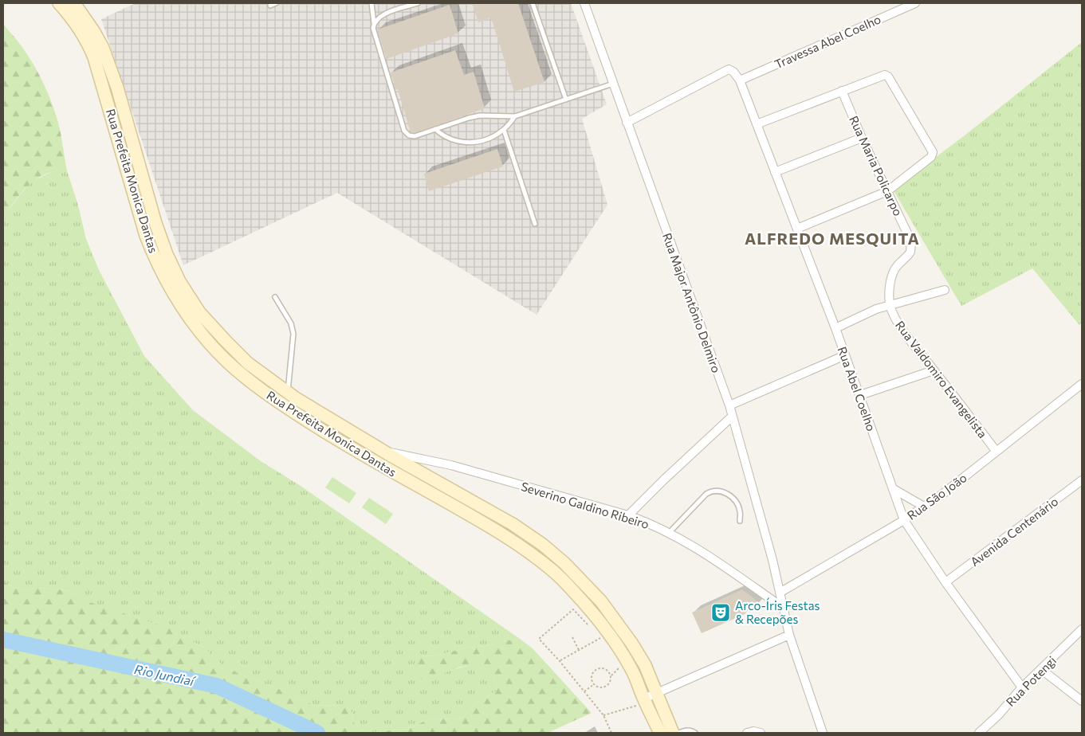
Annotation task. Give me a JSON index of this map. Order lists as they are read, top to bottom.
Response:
{
  "streets": {
    "main road": ["Rua Prefeita Monica Dantas"],
    "street": [
      "Travessa Abel Coelho",
      "Rua Maria Policarpo",
      "Rua Major Antônio Delmiro",
      "Rua Valdomiro Evangelista",
      "Rua Abel Coelho",
      "Rua São João",
      "Severino Galdino Ribeiro",
      "Avenida Centenário",
      "Rua Potengi"
    ]
  },
  "crossings": [
    ["Travessa Abel Coelho", "Rua Abel Coelho"],
    ["Rua Maria Policarpo", "Rua Valdomiro Evangelista"],
    ["Rua Prefeita Monica Dantas", "Severino Galdino Ribeiro"],
    ["Rua Major Antônio Delmiro", "Rua Abel Coelho"],
    ["Rua Major Antônio Delmiro", "Rua São João"],
    ["Rua Major Antônio Delmiro", "Severino Galdino Ribeiro"],
    ["Rua Valdomiro Evangelista", "Rua São João"],
    ["Rua Abel Coelho", "Rua São João"],
    ["Rua Abel Coelho", "Avenida Centenário"],
    ["Rua Abel Coelho", "Rua Potengi"]
  ],
  "districts": ["ALFREDO MESQUITA"],
  "water": ["Rio Jundiaí"],
  "places": {
    "theatre": ["Arco-Íris Festas & Recepões"]
  }
}
